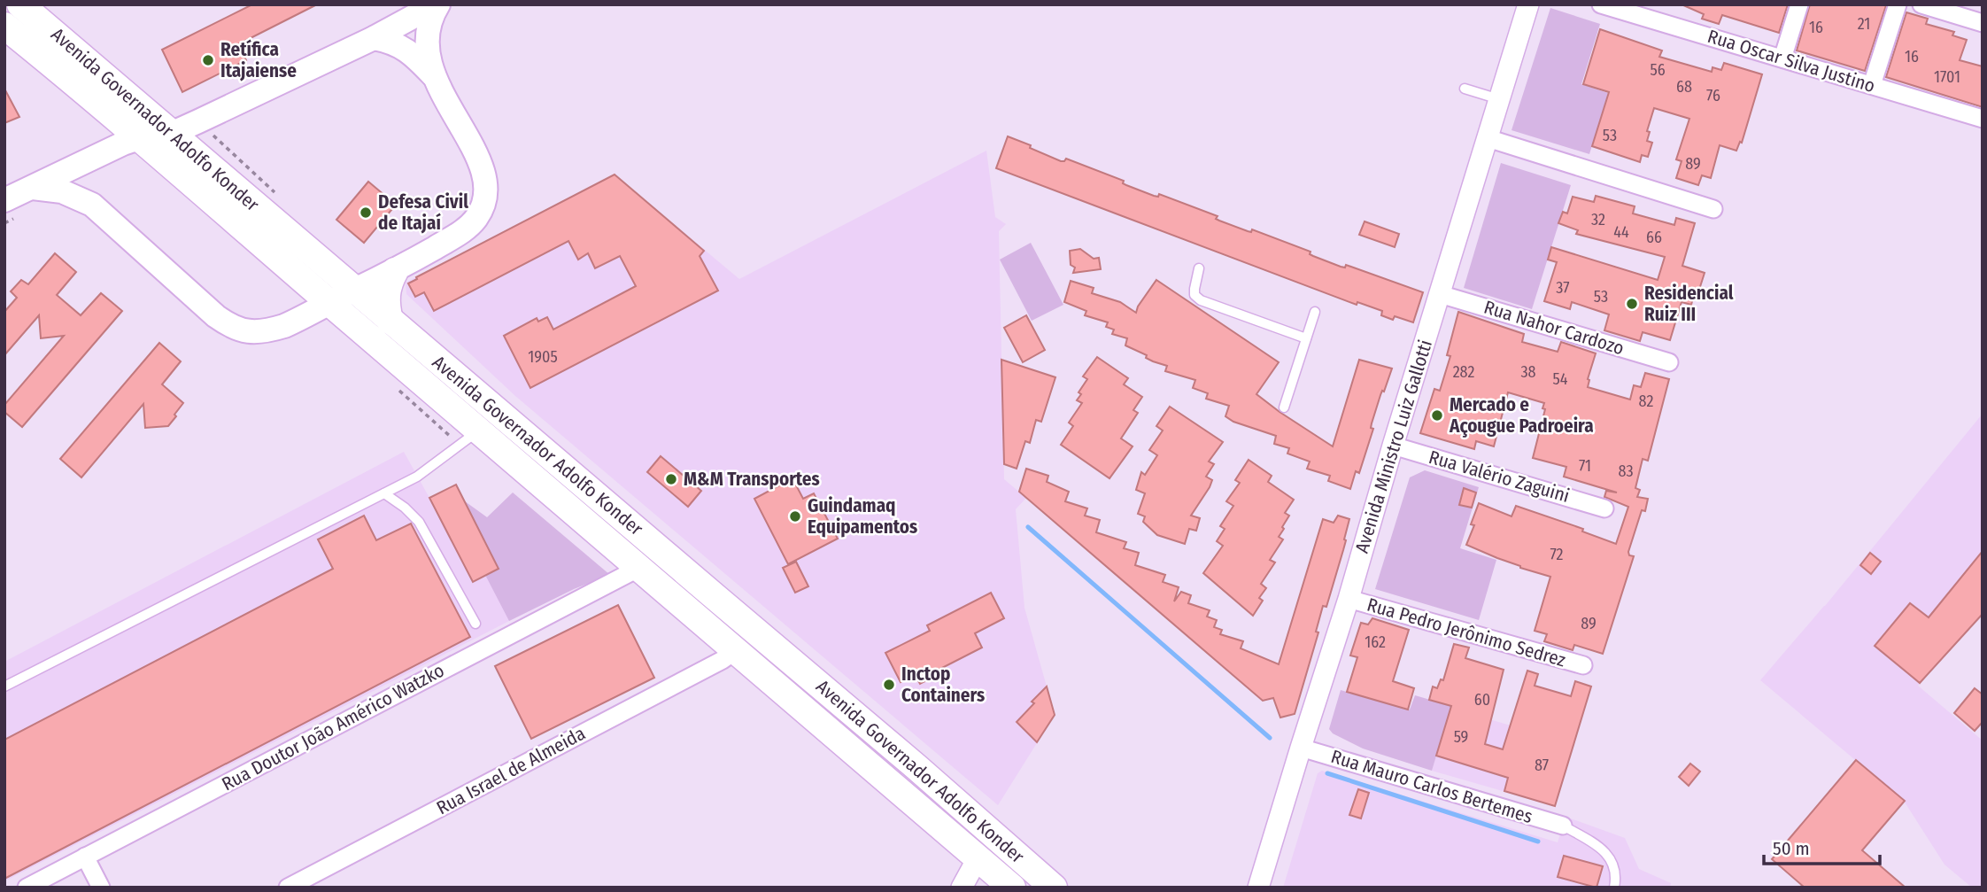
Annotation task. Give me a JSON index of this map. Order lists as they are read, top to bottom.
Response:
{
  "streets": {
    "main road": ["Avenida Governador Adolfo Konder"],
    "street": [
      "Rua Oscar Silva Justino",
      "Rua Nahor Cardozo",
      "Avenida Ministro Luiz Gallotti",
      "Rua Valério Zaguini",
      "Rua Pedro Jerônimo Sedrez",
      "Rua Doutor João Américo Watzko",
      "Rua Israel de Almeida",
      "Rua Mauro Carlos Bertemes"
    ]
  },
  "crossings": [
    ["Avenida Governador Adolfo Konder", "Rua Doutor João Américo Watzko"],
    ["Avenida Governador Adolfo Konder", "Rua Israel de Almeida"],
    ["Rua Nahor Cardozo", "Avenida Ministro Luiz Gallotti"],
    ["Avenida Ministro Luiz Gallotti", "Rua Valério Zaguini"],
    ["Avenida Ministro Luiz Gallotti", "Rua Pedro Jerônimo Sedrez"],
    ["Avenida Ministro Luiz Gallotti", "Rua Mauro Carlos Bertemes"]
  ],
  "places": [
    "Retífica Itajaiense",
    "Defesa Civil de Itajaí",
    "Residencial Ruiz III",
    "Mercado e Açougue Padroeira",
    "M&M Transportes",
    "Guindamaq Equipamentos",
    "Inctop Containers"
  ],
  "house_numbers": [
    "21",
    "16",
    "16",
    "56",
    "1701",
    "68",
    "76",
    "53",
    "89",
    "32",
    "44",
    "66",
    "37",
    "53",
    "1905",
    "282",
    "38",
    "54",
    "82",
    "71",
    "83",
    "72",
    "89",
    "162",
    "60",
    "59",
    "87"
  ],
  "scale_bar": "50 m"
}
